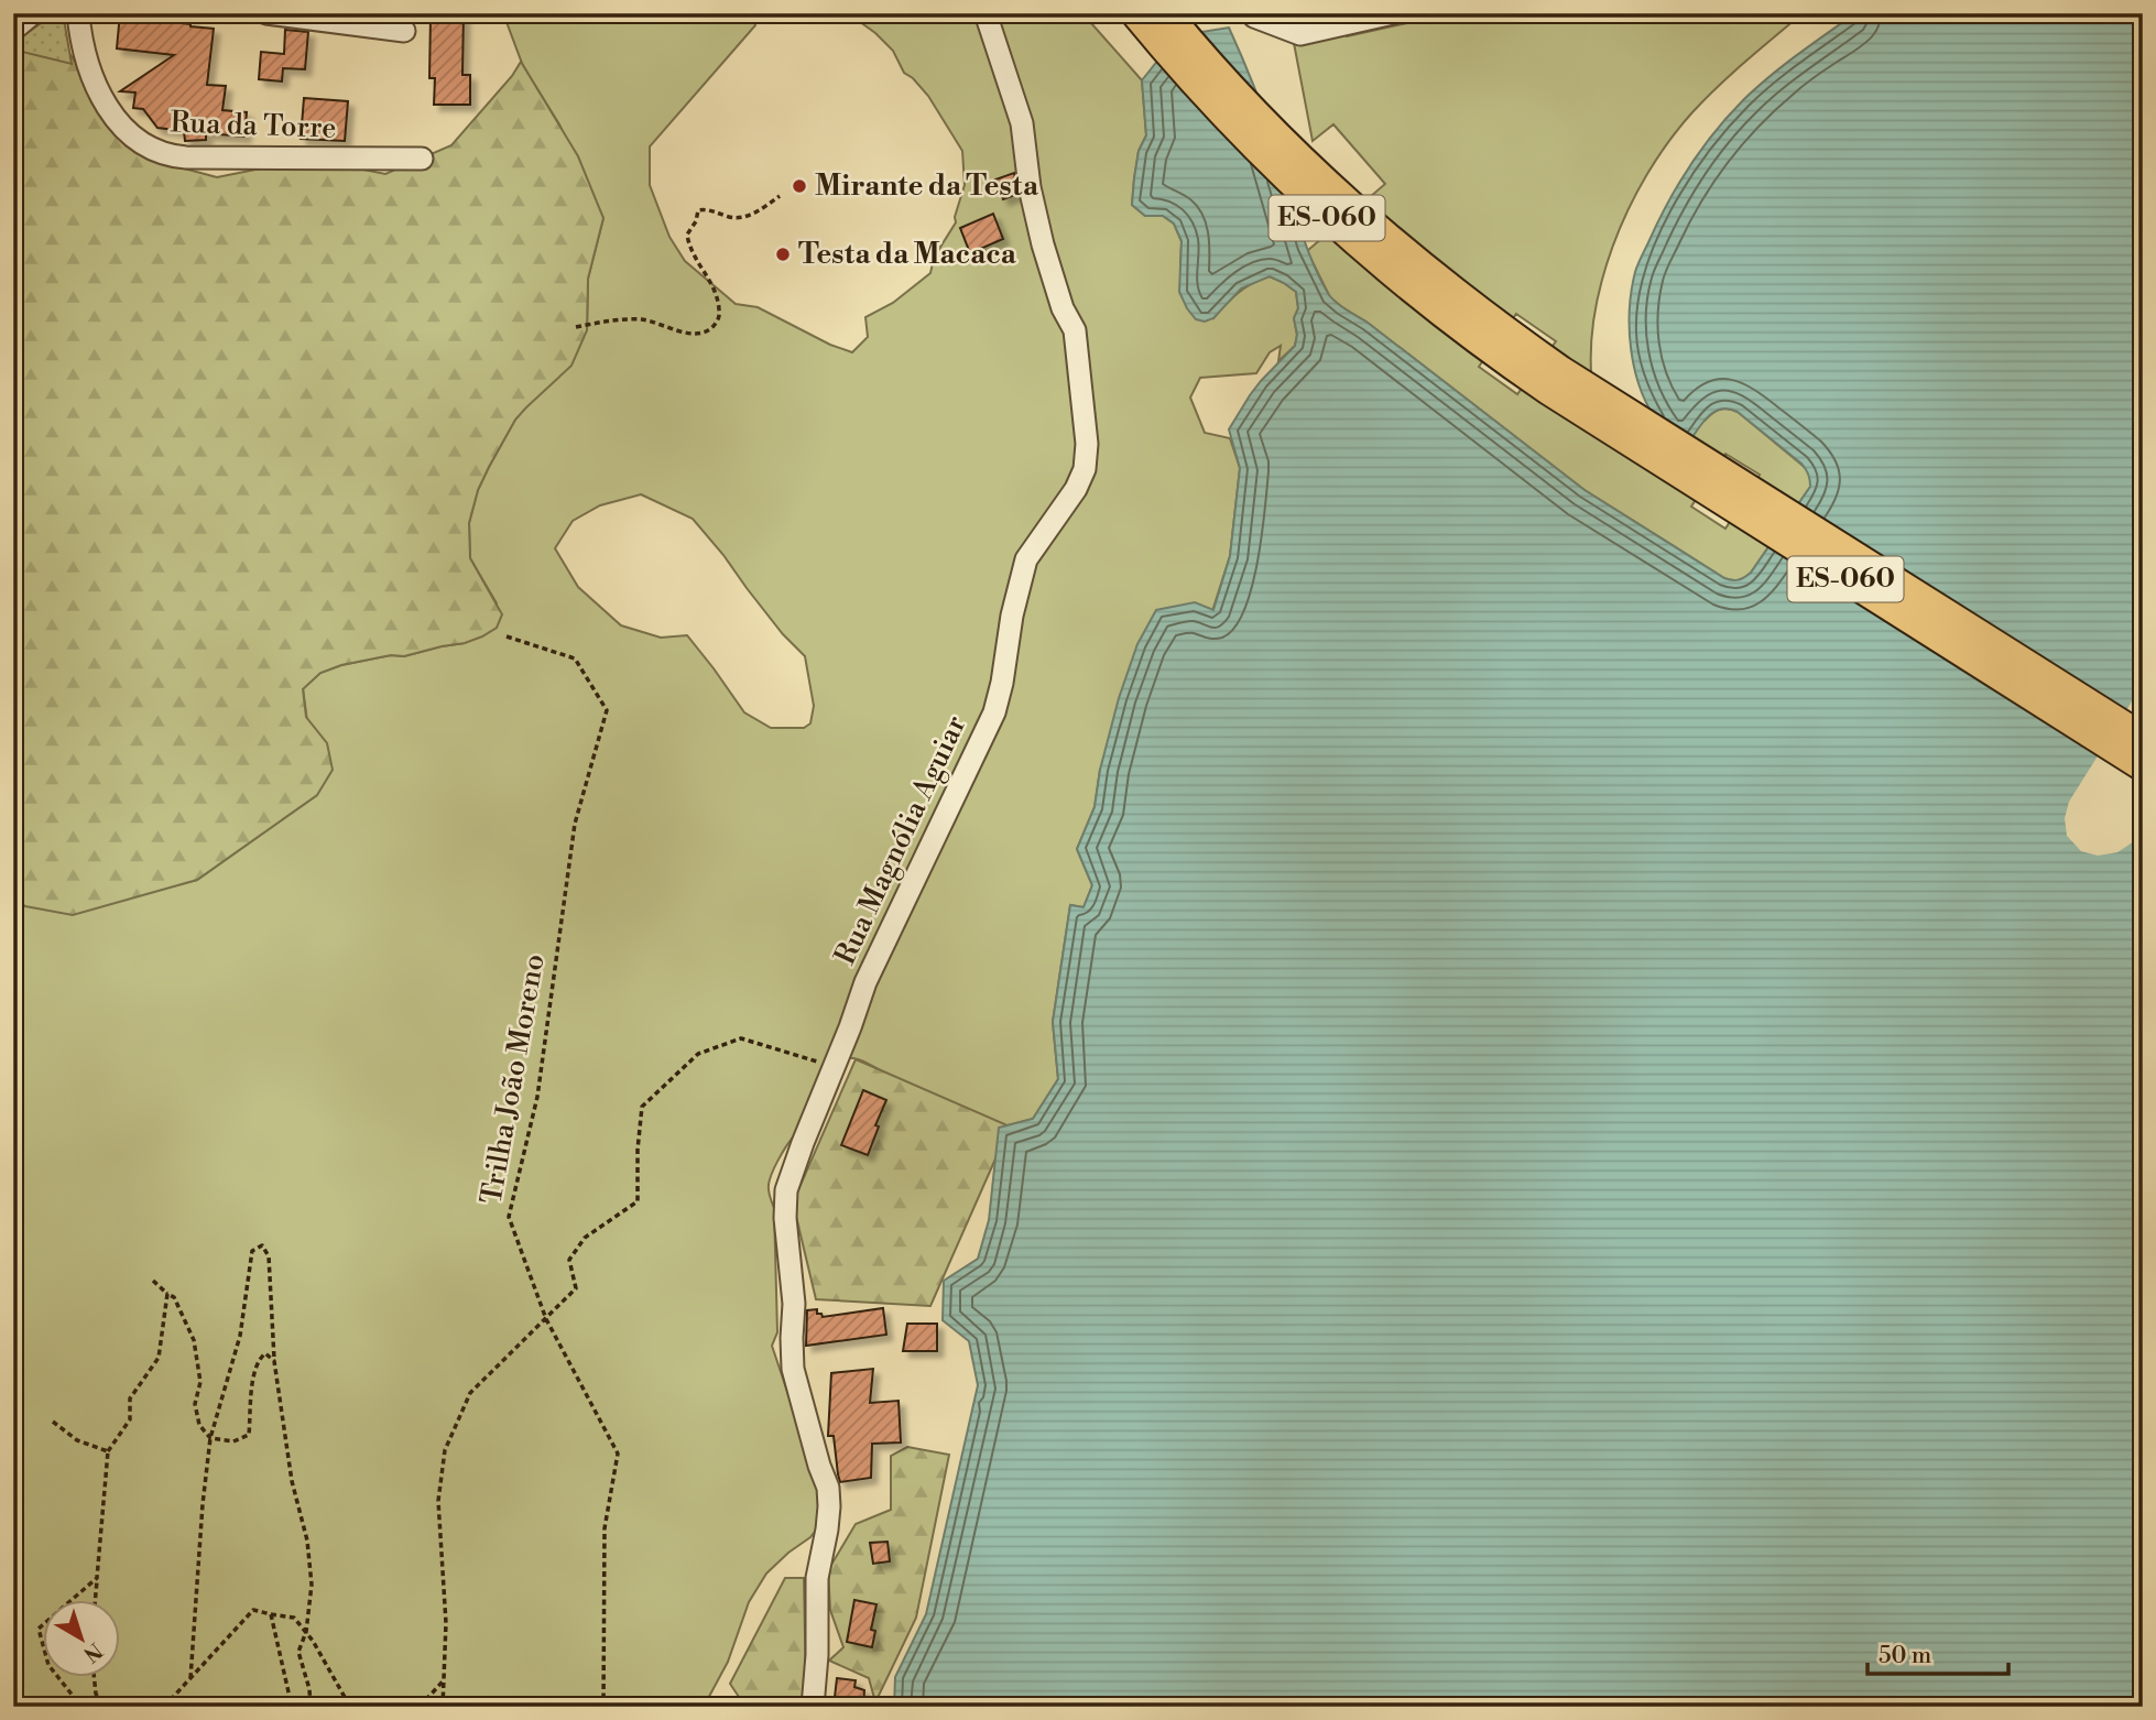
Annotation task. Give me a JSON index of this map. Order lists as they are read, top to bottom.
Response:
{
  "streets": {
    "main road": ["ES-060"],
    "street": ["Rua da Torre", "Rua Magnólia Aguiar"],
    "path": ["Trilha João Moreno"]
  },
  "places": ["Mirante da Testa", "Testa da Macaca"],
  "scale_bar": "50 m",
  "north": "bottom right"
}
